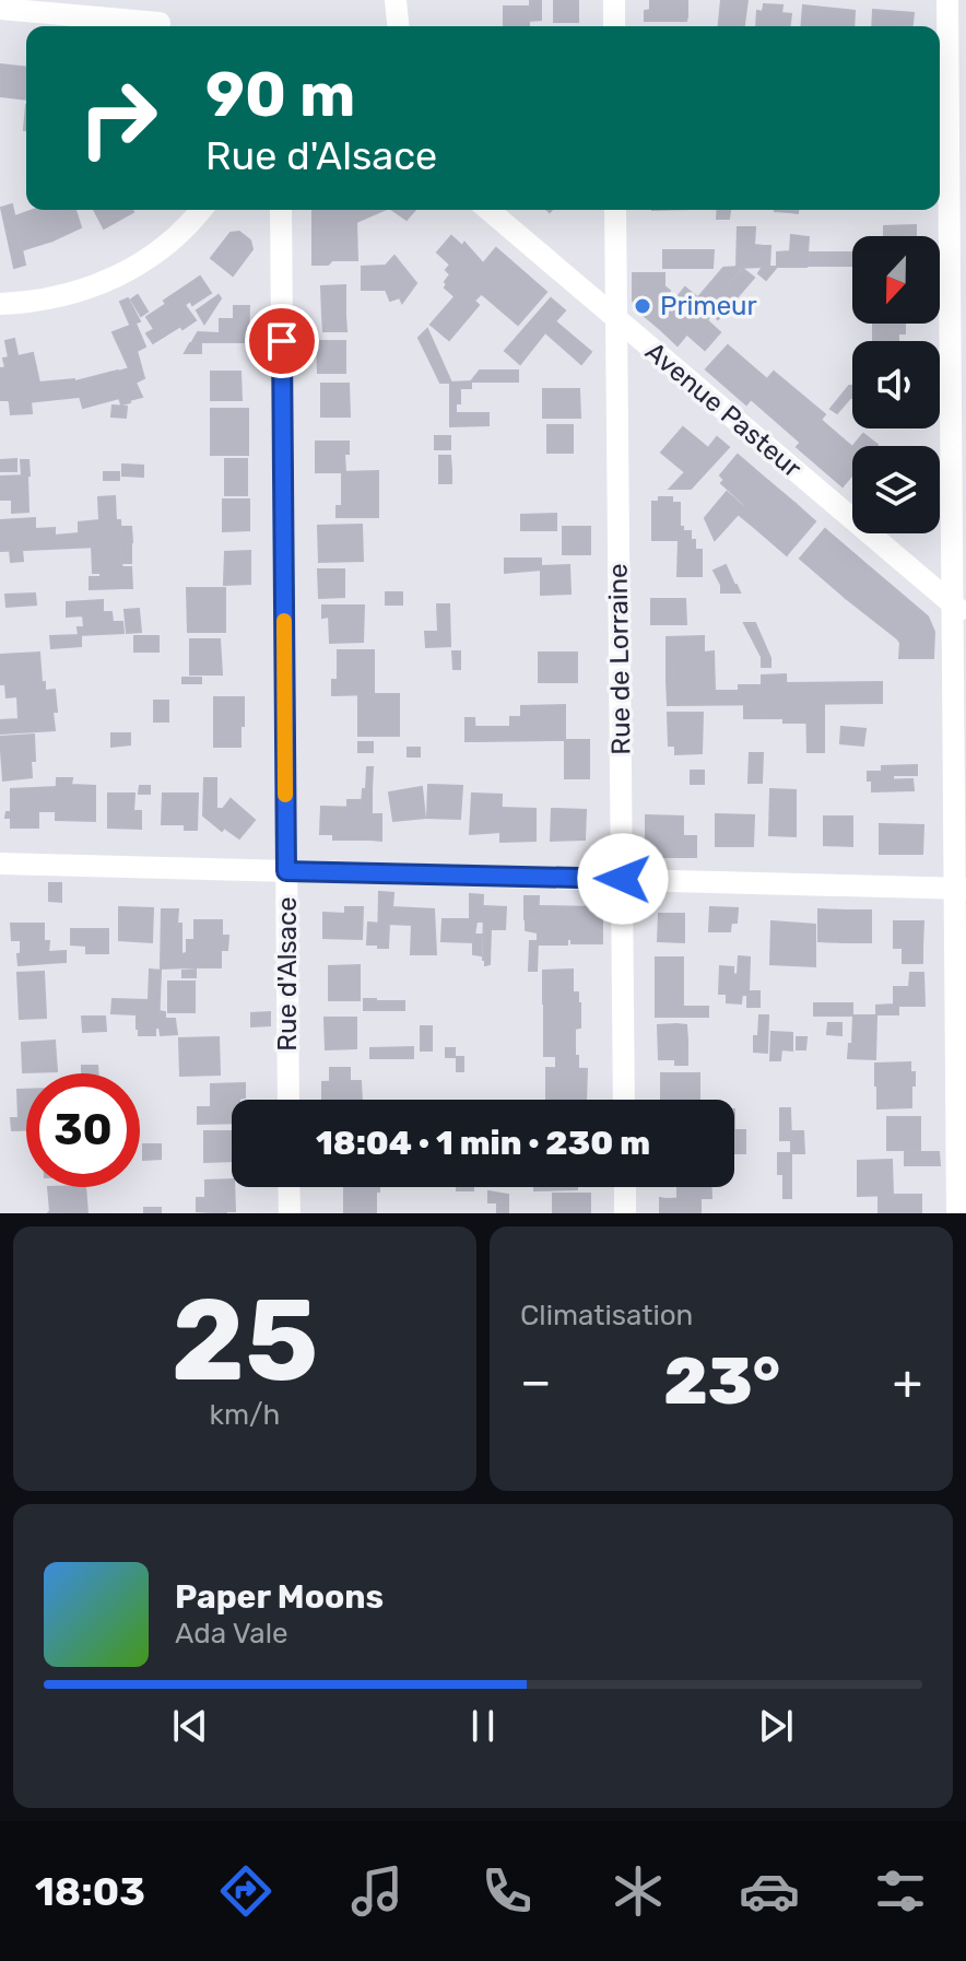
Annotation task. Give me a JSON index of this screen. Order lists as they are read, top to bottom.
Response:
{
  "streets": {
    "street": ["Avenue Pasteur", "Rue de Lorraine", "Rue d'Alsace"]
  },
  "crossings": [
    ["Avenue Pasteur", "Rue de Lorraine"]
  ],
  "places": ["Primeur"],
  "north": "bottom",
  "page": {
    "turn": ["90 m", "Rue d'Alsace"],
    "limit": "30",
    "trip": "18:04 · 1 min · 230 m",
    "tile": [
      ["25", "km/h"],
      "Climatisation"
    ],
    "heat": ["−", "23°", "+"],
    "song": ["Paper Moons", "Ada Vale"],
    "tabs": "18:03"
  }
}
